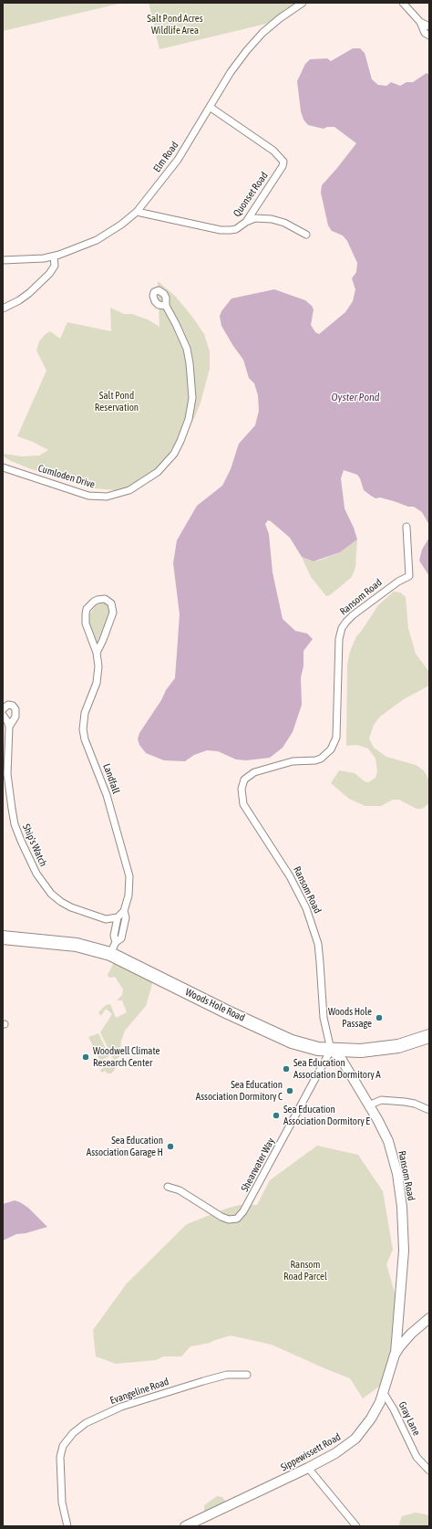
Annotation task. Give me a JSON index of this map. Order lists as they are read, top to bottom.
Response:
{
  "streets": {
    "highway": ["Woods Hole Road"],
    "main road": ["Ransom Road", "Sippewissett Road"],
    "street": [
      "Elm Road",
      "Quonset Road",
      "Cumloden Drive",
      "Landfall",
      "Ship's Watch",
      "Shearwater Way",
      "Evangeline Road",
      "Gray Lane"
    ]
  },
  "crossings": [
    ["Elm Road", "Quonset Road"],
    ["Ransom Road", "Woods Hole Road"],
    ["Ransom Road", "Shearwater Way"],
    ["Ransom Road", "Sippewissett Road"],
    ["Landfall", "Ship's Watch"],
    ["Landfall", "Woods Hole Road"],
    ["Woods Hole Road", "Shearwater Way"],
    ["Gray Lane", "Sippewissett Road"]
  ],
  "water": ["Oyster Pond"],
  "parks": ["Salt Pond Acres Wildlife Area", "Salt Pond Reservation", "Ransom Road Parcel"],
  "places": [
    "Woods Hole Passage",
    "Woodwell Climate Research Center",
    "Sea Education Association Dormitory A",
    "Sea Education Association Dormitory C",
    "Sea Education Association Dormitory E",
    "Sea Education Association Garage H"
  ]
}
